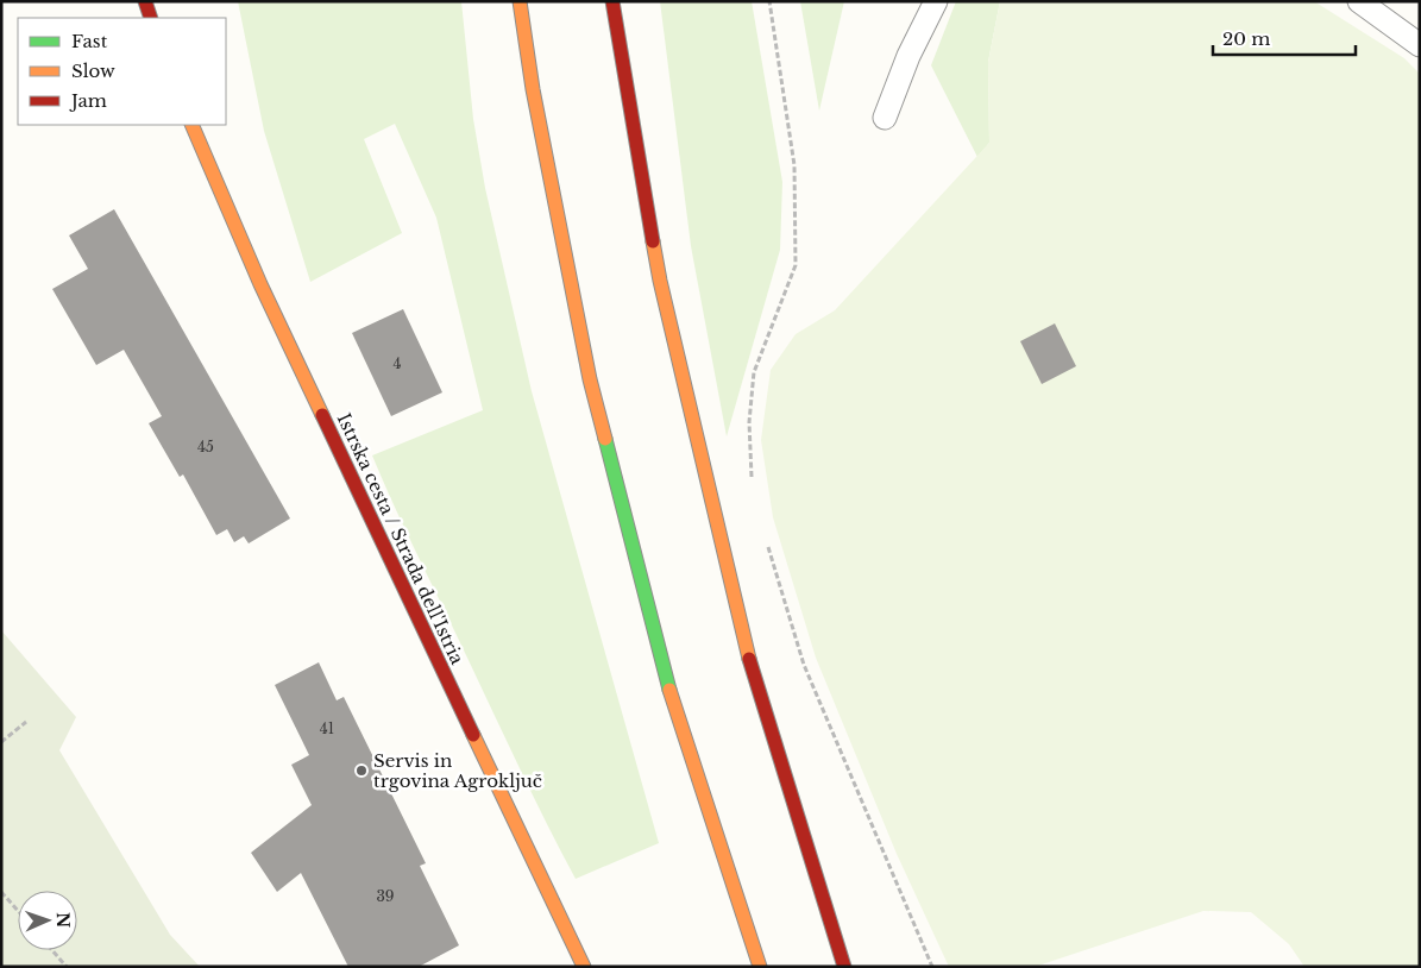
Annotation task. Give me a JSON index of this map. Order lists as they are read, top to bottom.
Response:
{
  "streets": {
    "main road": ["Istrska cesta / Strada dell'Istria"]
  },
  "places": ["Servis in trgovina Agroključ"],
  "house_numbers": [
    "4",
    "45",
    "41",
    "39"
  ],
  "legend": ["Fast", "Slow", "Jam"],
  "scale_bar": "20 m",
  "north": "right"
}
